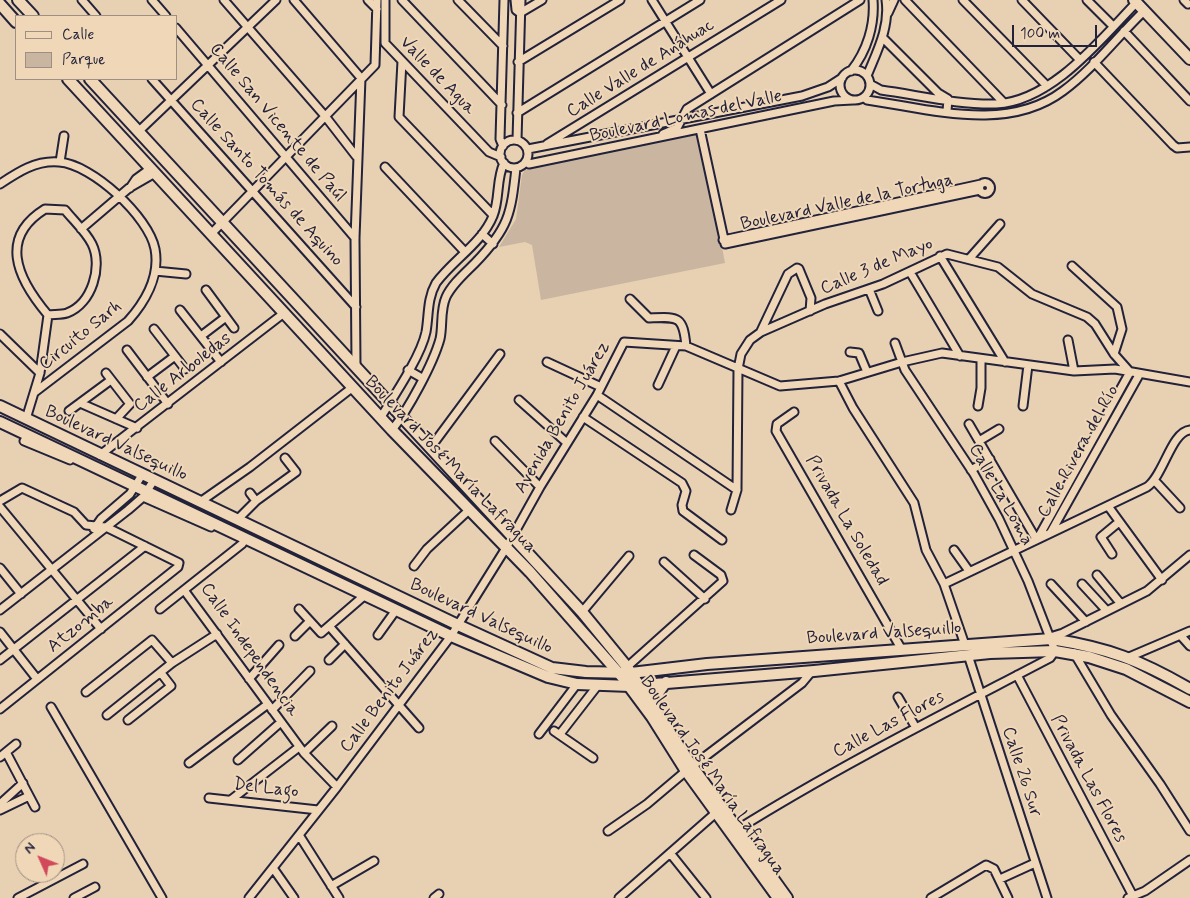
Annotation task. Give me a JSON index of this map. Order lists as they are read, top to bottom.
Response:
{
  "streets": {
    "main road": ["Boulevard Valsequillo", "Boulevard José María Lafragua"],
    "street": [
      "Calle Valle de Anáhuac",
      "Valle de Agua",
      "Boulevard Lomas del Valle",
      "Calle San Vicente de Paúl",
      "Calle Santo Tomás de Aquino",
      "Boulevard Valle de la Tortuga",
      "Calle 3 de Mayo",
      "Circuito Sarh",
      "Calle Arboledas",
      "Avenida Benito Juárez",
      "Calle Rivera del Río",
      "Calle La Loma",
      "Privada La Soledad",
      "Atzomba",
      "Calle Independencia",
      "Calle Benito Juárez",
      "Calle Las Flores",
      "Calle 26 Sur",
      "Privada Las Flores",
      "Del Lago"
    ]
  },
  "crossings": [
    ["Calle Valle de Anáhuac", "Boulevard Lomas del Valle"],
    ["Valle de Agua", "Boulevard Lomas del Valle"],
    ["Boulevard Lomas del Valle", "Boulevard Valle de la Tortuga"],
    ["Calle 3 de Mayo", "Calle Rivera del Río"],
    ["Circuito Sarh", "Boulevard Valsequillo"],
    ["Calle Arboledas", "Boulevard Valsequillo"],
    ["Calle Arboledas", "Boulevard José María Lafragua"],
    ["Avenida Benito Juárez", "Boulevard José María Lafragua"],
    ["Avenida Benito Juárez", "Calle Benito Juárez"],
    ["Boulevard Valsequillo", "Boulevard José María Lafragua"],
    ["Boulevard Valsequillo", "Calle La Loma"],
    ["Boulevard Valsequillo", "Privada La Soledad"],
    ["Boulevard Valsequillo", "Calle Independencia"],
    ["Boulevard Valsequillo", "Calle Benito Juárez"],
    ["Boulevard Valsequillo", "Calle Las Flores"],
    ["Boulevard Valsequillo", "Calle 26 Sur"],
    ["Calle Rivera del Río", "Calle La Loma"],
    ["Calle Rivera del Río", "Calle 26 Sur"],
    ["Boulevard José María Lafragua", "Calle Benito Juárez"],
    ["Boulevard José María Lafragua", "Calle Las Flores"],
    ["Calle La Loma", "Calle Las Flores"],
    ["Calle Independencia", "Calle Benito Juárez"],
    ["Calle Benito Juárez", "Del Lago"],
    ["Calle Las Flores", "Calle 26 Sur"],
    ["Calle Las Flores", "Privada Las Flores"]
  ],
  "legend": ["Calle", "Parque"],
  "scale_bar": "100 m",
  "north": "top left"
}
